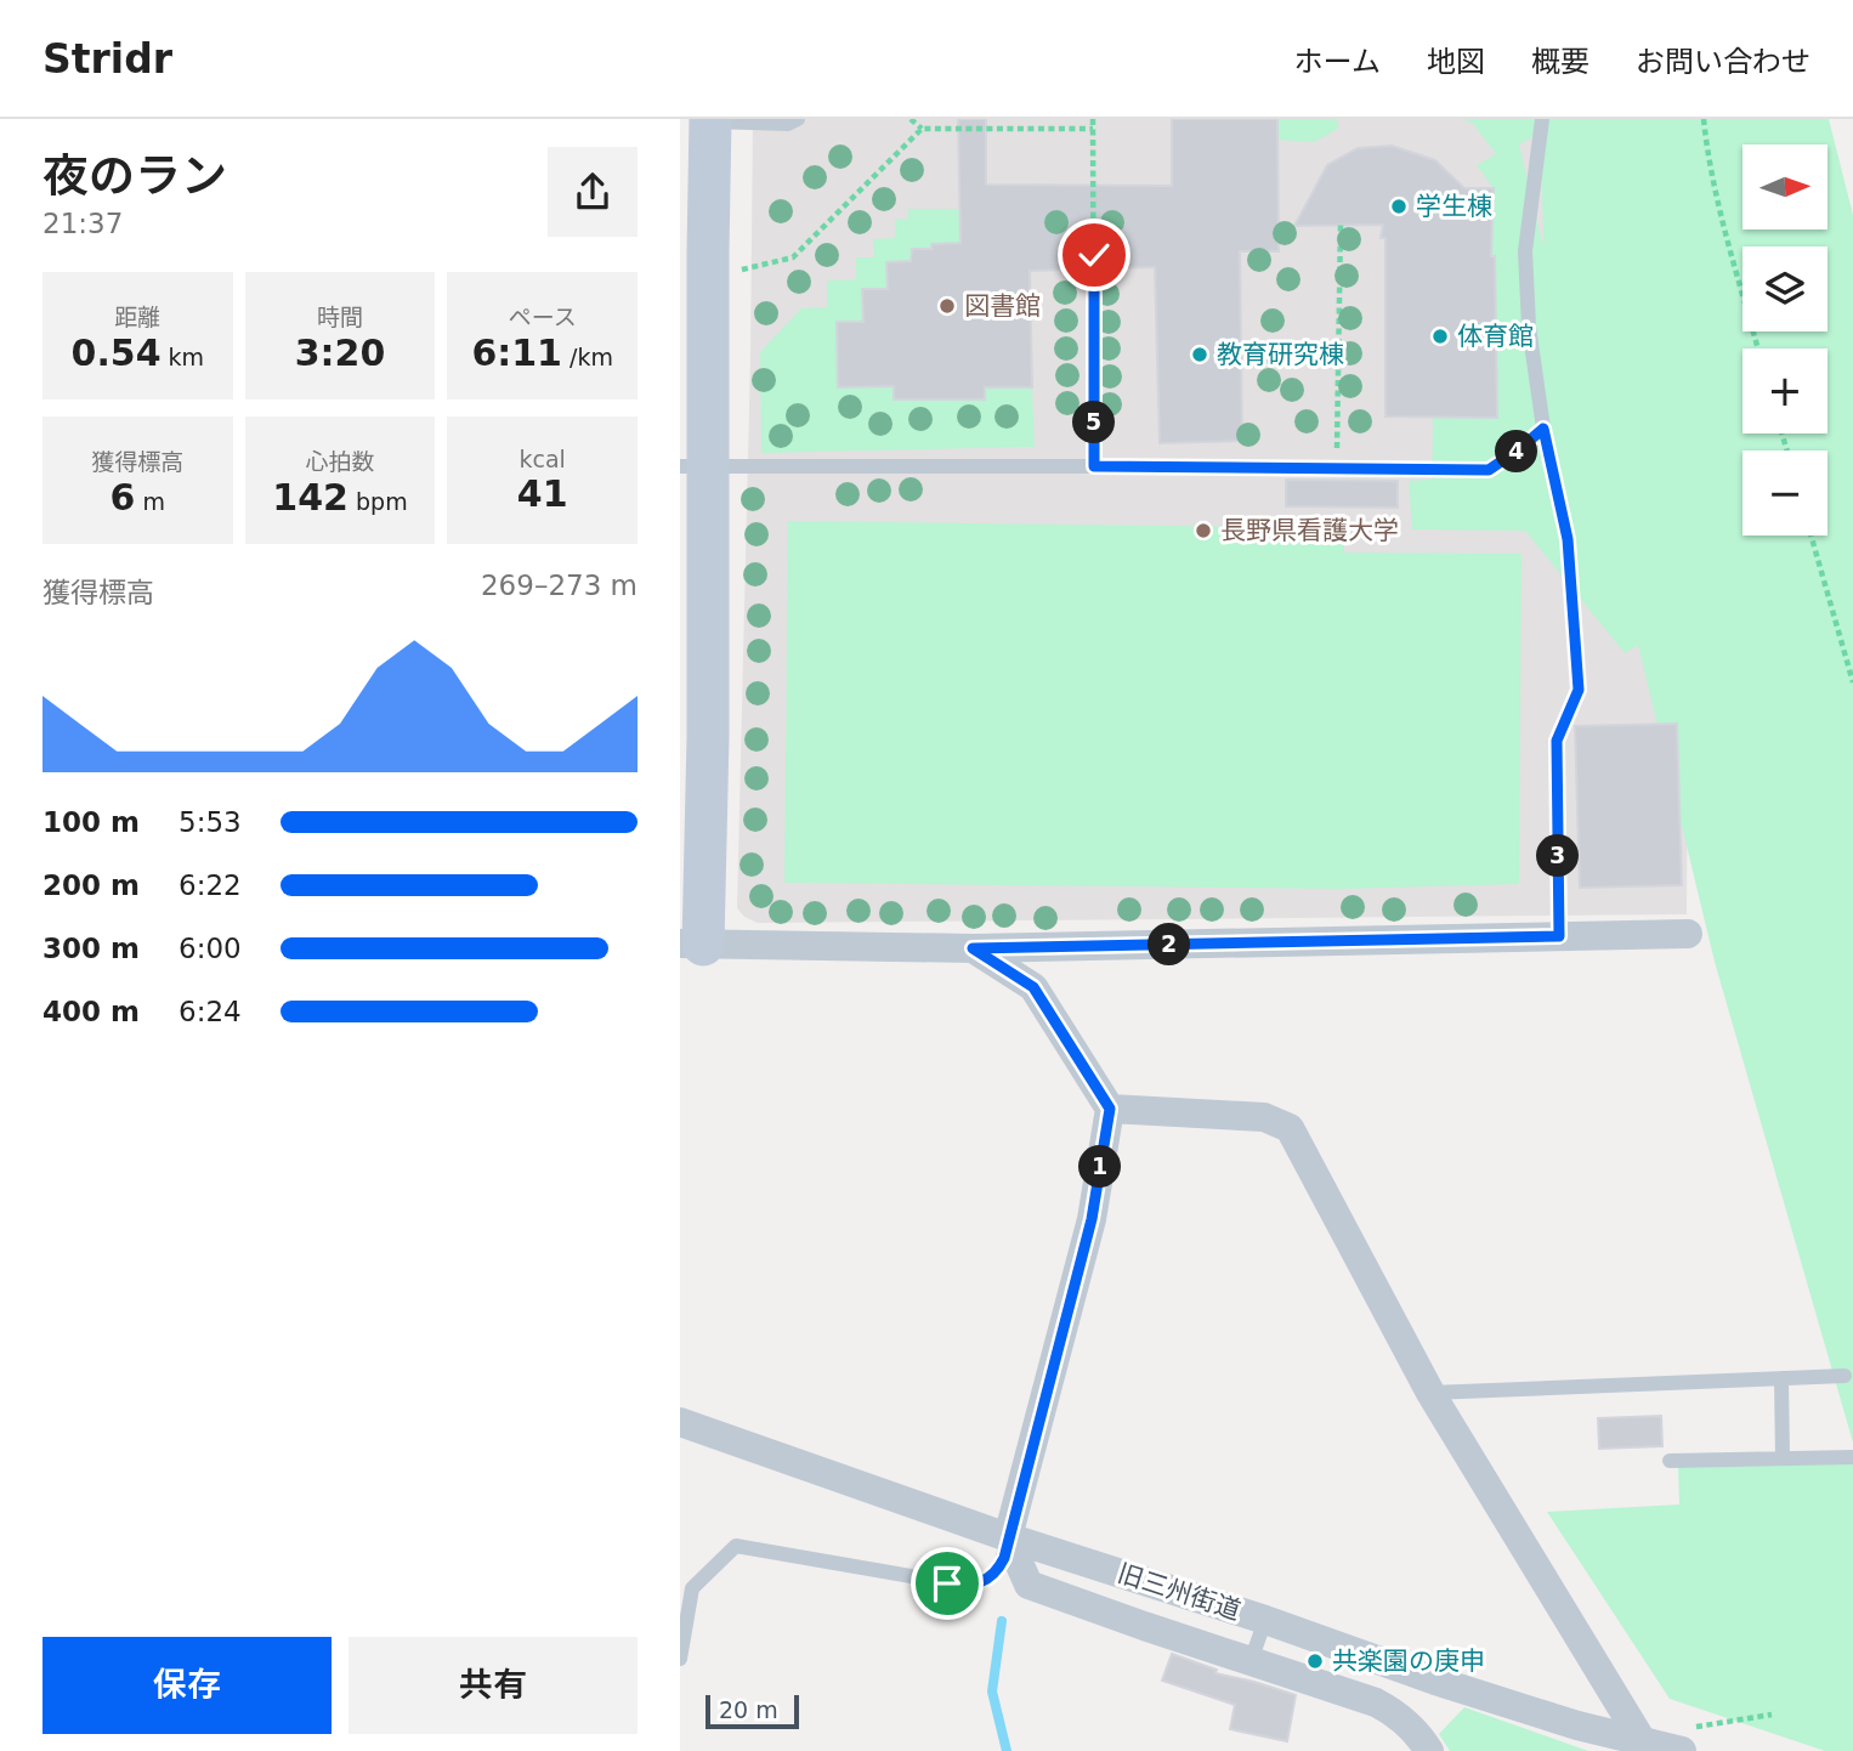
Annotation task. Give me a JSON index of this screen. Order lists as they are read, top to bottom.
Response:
{
  "streets": {
    "street": ["旧三州街道"]
  },
  "places": [
    "学生棟",
    "図書館",
    "体育館",
    "教育研究棟",
    "長野県看護大学",
    "共楽園の庚申"
  ],
  "scale_bar": "20 m",
  "north": "right",
  "page": {
    "header": "Stridr",
    "nav": [
      "ホーム",
      "地図",
      "概要",
      "お問い合わせ"
    ],
    "heading": ["夜のラン", "21:37"],
    "map_buttons": ["+", "−"],
    "stats": [
      ["距離", "0.54 km"],
      ["時間", "3:20"],
      ["ペース", "6:11 /km"],
      ["獲得標高", "6 m"],
      ["心拍数", "142 bpm"],
      ["kcal", "41"]
    ],
    "pins": [
      "5",
      "4",
      "3",
      "2",
      "1"
    ],
    "chart": ["獲得標高", "269–273 m"],
    "list": [
      {
        "name": "100 m",
        "note": "5:53"
      },
      {
        "name": "200 m",
        "note": "6:22"
      },
      {
        "name": "300 m",
        "note": "6:00"
      },
      {
        "name": "400 m",
        "note": "6:24"
      }
    ],
    "buttons": ["保存", "共有"],
    "scale": "20 m"
  }
}
